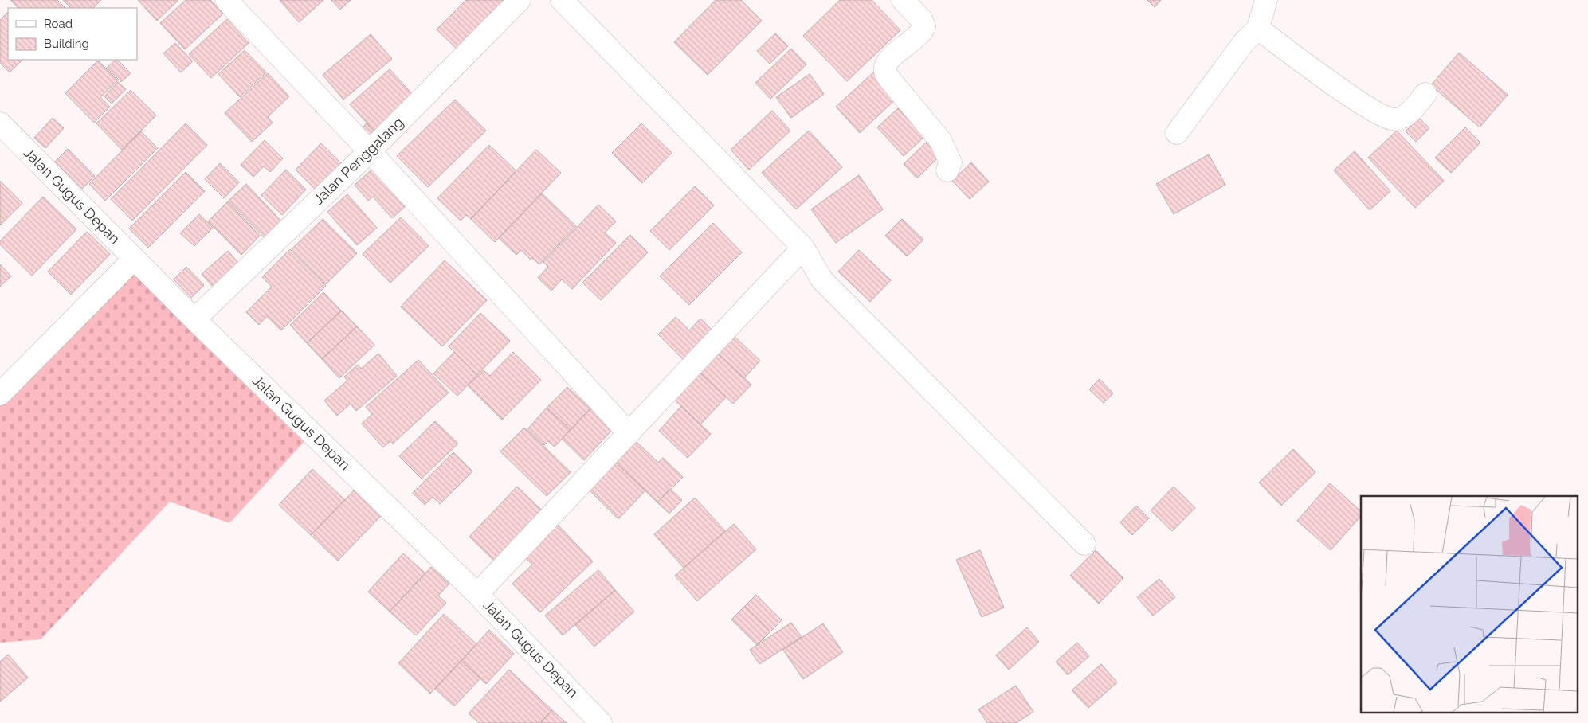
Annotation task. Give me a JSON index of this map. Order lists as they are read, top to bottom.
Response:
{
  "streets": {
    "street": ["Jalan Penggalang", "Jalan Gugus Depan"]
  },
  "crossings": [
    ["Jalan Penggalang", "Jalan Gugus Depan"]
  ],
  "legend": ["Road", "Building"]
}
